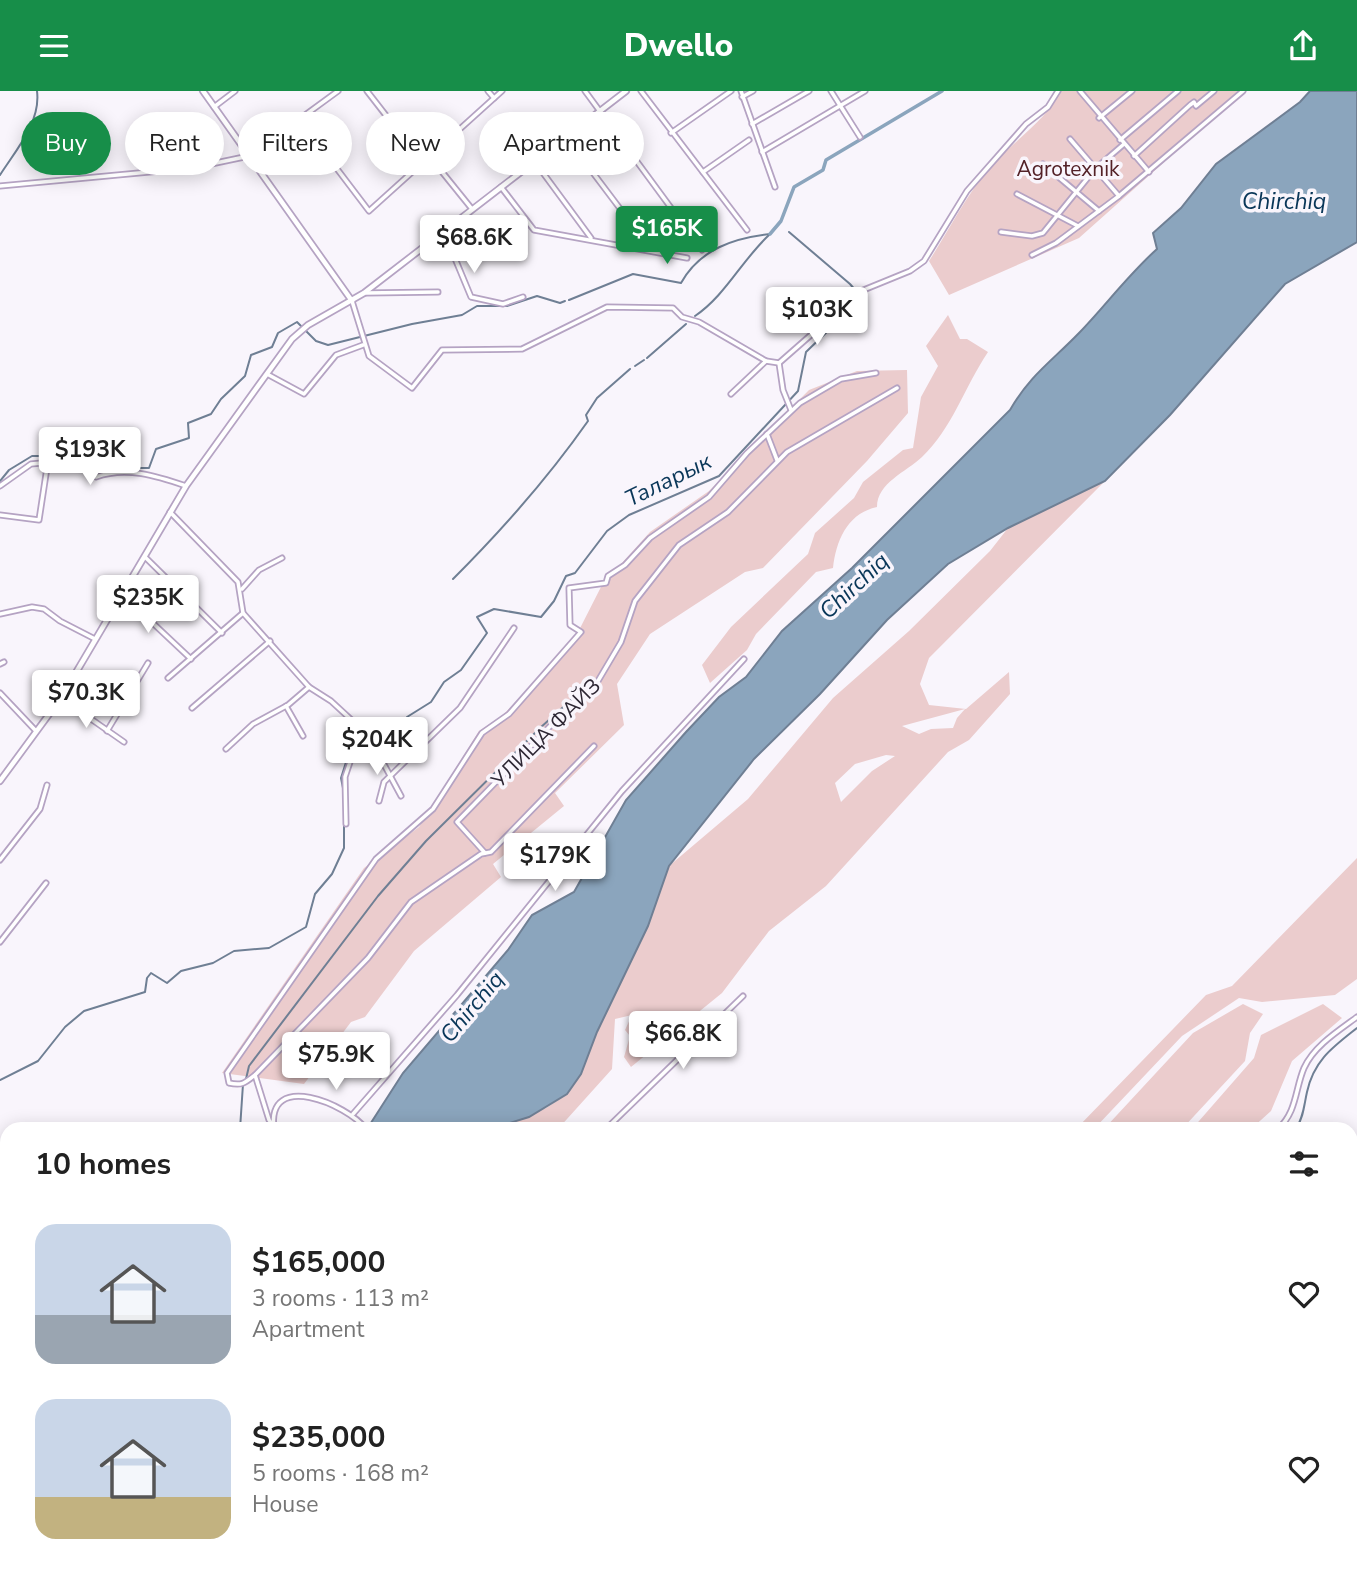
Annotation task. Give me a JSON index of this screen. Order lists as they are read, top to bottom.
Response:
{
  "streets": {
    "street": ["УЛИЦА ФАЙЗ"]
  },
  "water": ["Chirchiq", "Таларык"],
  "parks": ["Agrotexnik"],
  "page": {
    "header": "Dwello",
    "chip": [
      "Buy",
      "Rent",
      "Filters",
      "New",
      "Apartment"
    ],
    "price": [
      "$165K",
      "$68.6K",
      "$103K",
      "$193K",
      "$235K",
      "$70.3K",
      "$204K",
      "$179K",
      "$66.8K",
      "$75.9K"
    ],
    "heading": "10 homes",
    "list": [
      {
        "name": "$165,000",
        "note": "3 rooms · 113 m² · Apartment"
      },
      {
        "name": "$235,000",
        "note": "5 rooms · 168 m² · House"
      }
    ]
  }
}
